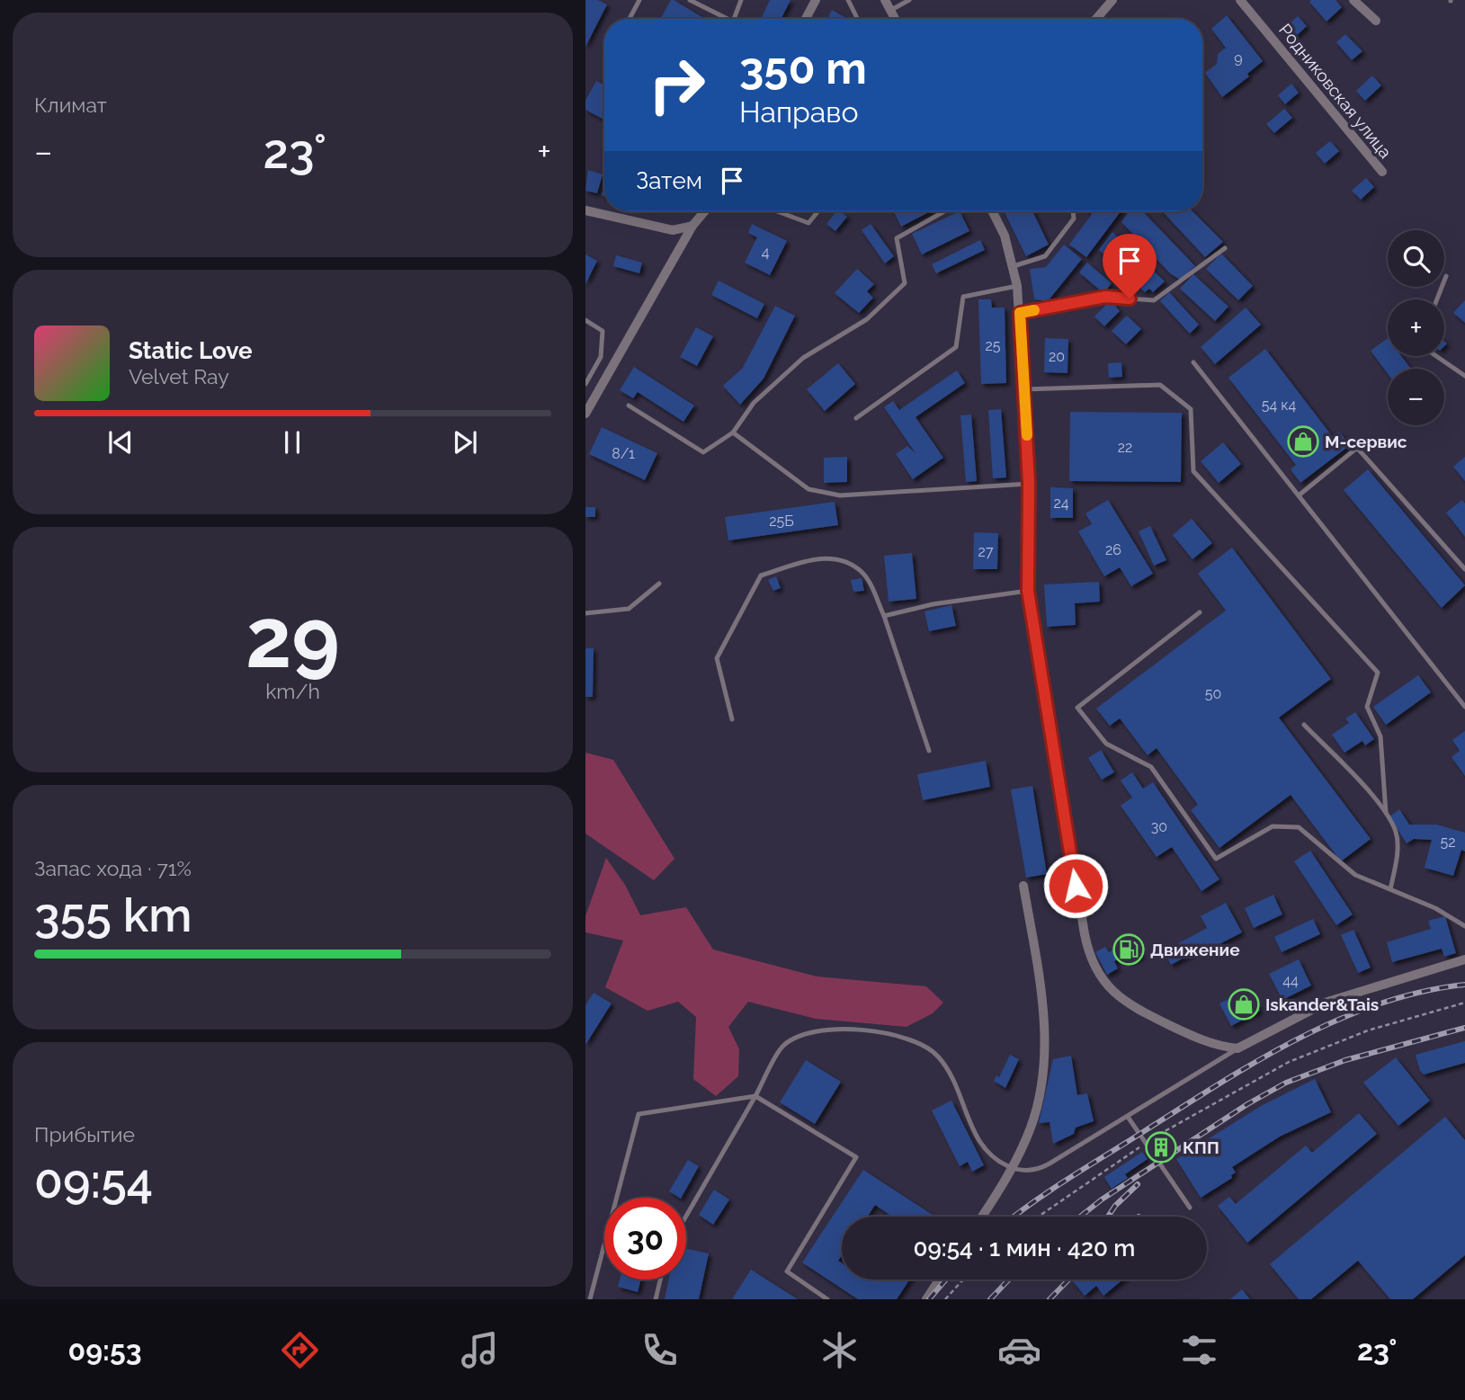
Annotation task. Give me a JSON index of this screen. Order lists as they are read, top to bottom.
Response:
{
  "streets": {
    "street": ["Родниковская улица"]
  },
  "places": {
    "shop": ["М-сервис", "Iskander&Tais"],
    "fuel station": ["Движение"],
    "building": ["КПП"]
  },
  "house_numbers": [
    "9",
    "4",
    "25",
    "20",
    "54 к4",
    "22",
    "8/1",
    "24",
    "25Б",
    "26",
    "27",
    "50",
    "30",
    "52",
    "44"
  ],
  "page": {
    "tile": [
      "Климат",
      ["29", "km/h"],
      ["Запас хода · 71%", "355 km"],
      ["Прибытие", "09:54"]
    ],
    "turn": ["350 m", "Направо"],
    "heat": ["−", "23°", "+"],
    "then": "Затем",
    "map_buttons": ["+", "−"],
    "song": ["Static Love", "Velvet Ray"],
    "limit": "30",
    "trip": "09:54 · 1 мин · 420 m",
    "tabs": ["09:53", "23°"]
  }
}
